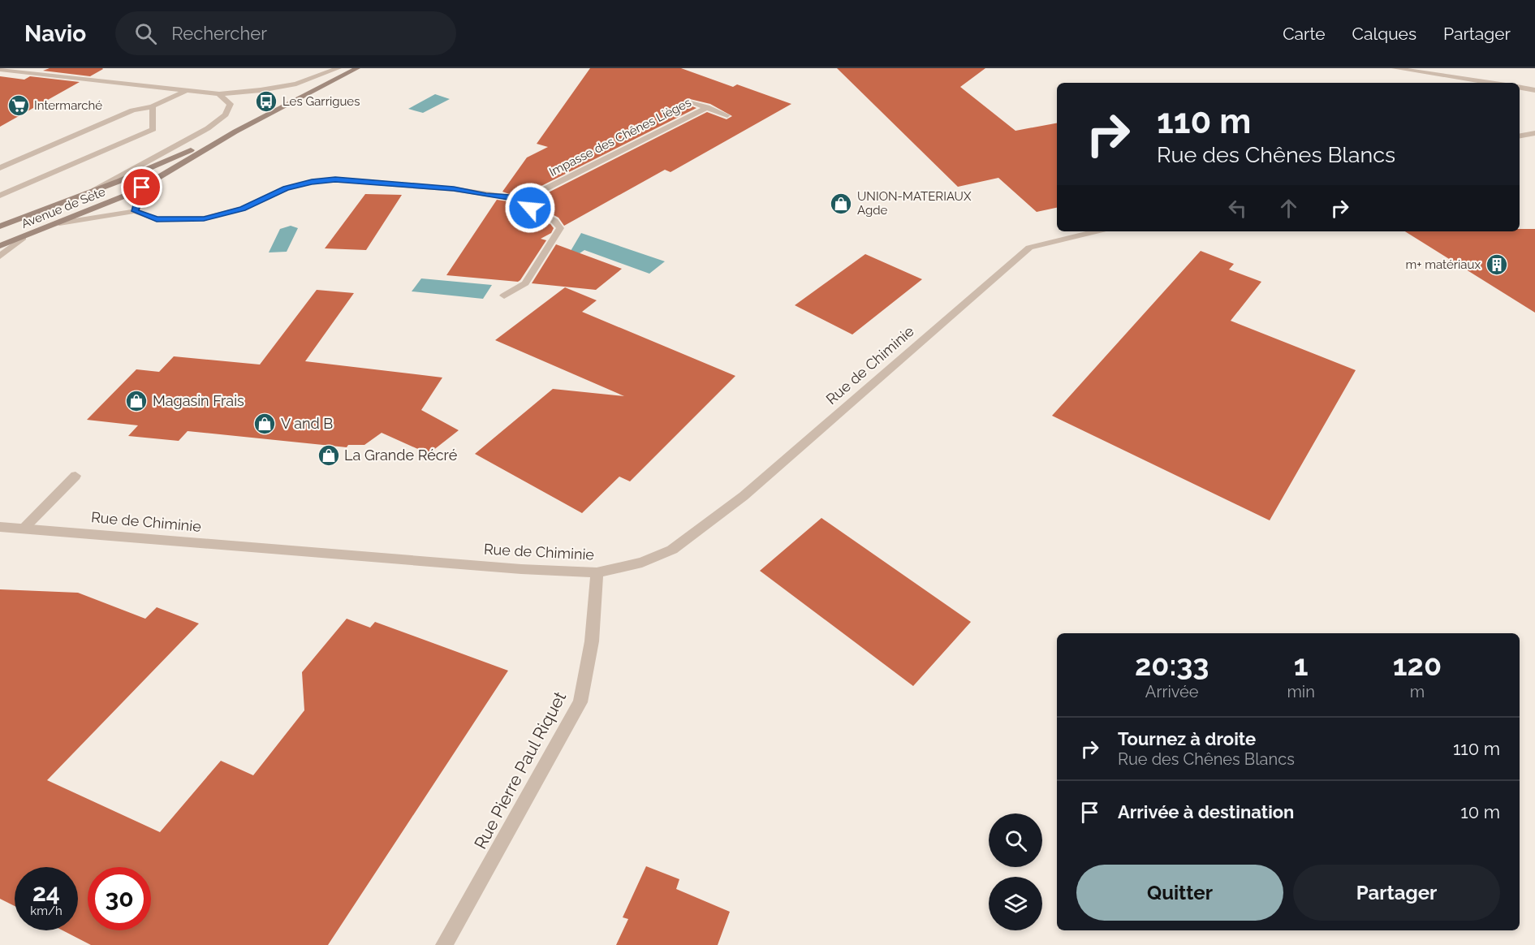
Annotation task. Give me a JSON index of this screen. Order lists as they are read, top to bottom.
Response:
{
  "streets": {
    "main road": ["Avenue de Sète"],
    "street": ["Impasse des Chênes Lièges", "Rue de Chiminie", "Rue Pierre Paul Riquet"]
  },
  "crossings": [
    ["Rue de Chiminie", "Rue Pierre Paul Riquet"]
  ],
  "places": {
    "bus stop": ["Les Garrigues"],
    "supermarket": ["Intermarché"],
    "shop": [
      "UNION-MATERIAUX Agde",
      "Magasin Frais",
      "V and B",
      "La Grande Récré"
    ],
    "building": ["m+ matériaux"]
  },
  "page": {
    "header": "Navio",
    "search": "Rechercher",
    "nav": ["Carte", "Calques", "Partager"],
    "turn": ["110 m", "Rue des Chênes Blancs"],
    "eta": [
      "20:33",
      "Arrivée",
      "1",
      "min",
      "120",
      "m"
    ],
    "list": [
      {
        "name": "Tournez à droite",
        "note": "Rue des Chênes Blancs",
        "value": "110 m"
      },
      {
        "name": "Arrivée à destination",
        "value": "10 m"
      }
    ],
    "buttons": ["Quitter", "Partager"],
    "speed": "24 km/h",
    "limit": "30"
  }
}
